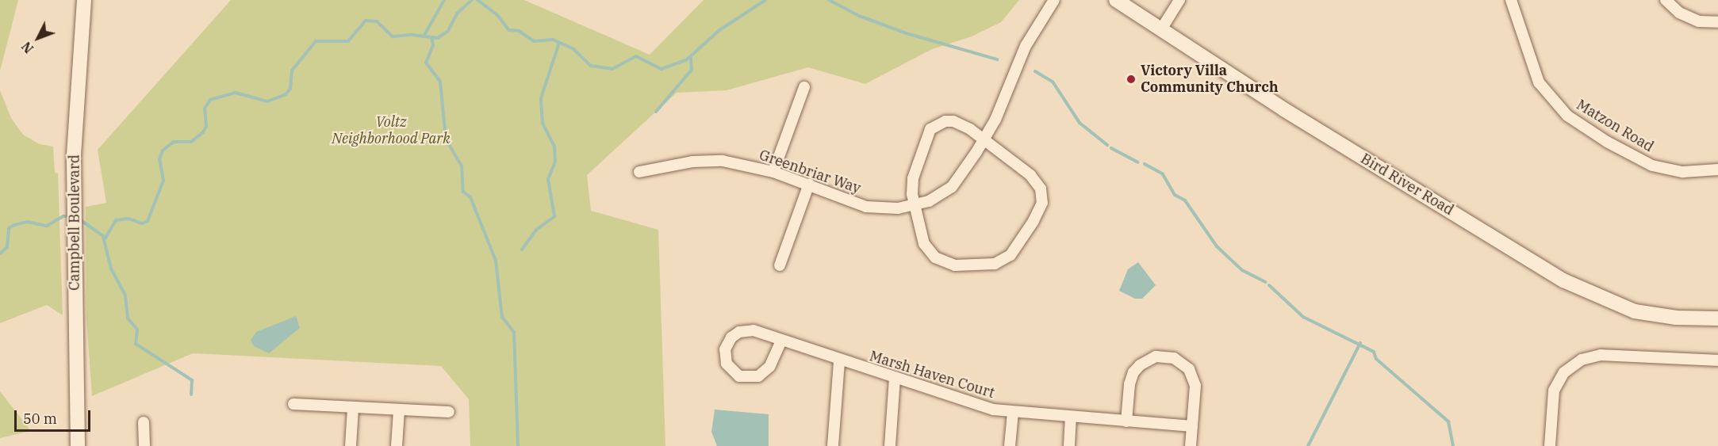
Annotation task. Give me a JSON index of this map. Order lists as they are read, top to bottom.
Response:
{
  "streets": {
    "street": [
      "Matzon Road",
      "Greenbriar Way",
      "Bird River Road",
      "Campbell Boulevard",
      "Marsh Haven Court"
    ]
  },
  "parks": ["Voltz Neighborhood Park"],
  "places": ["Victory Villa Community Church"],
  "scale_bar": "50 m",
  "north": "bottom left"
}
